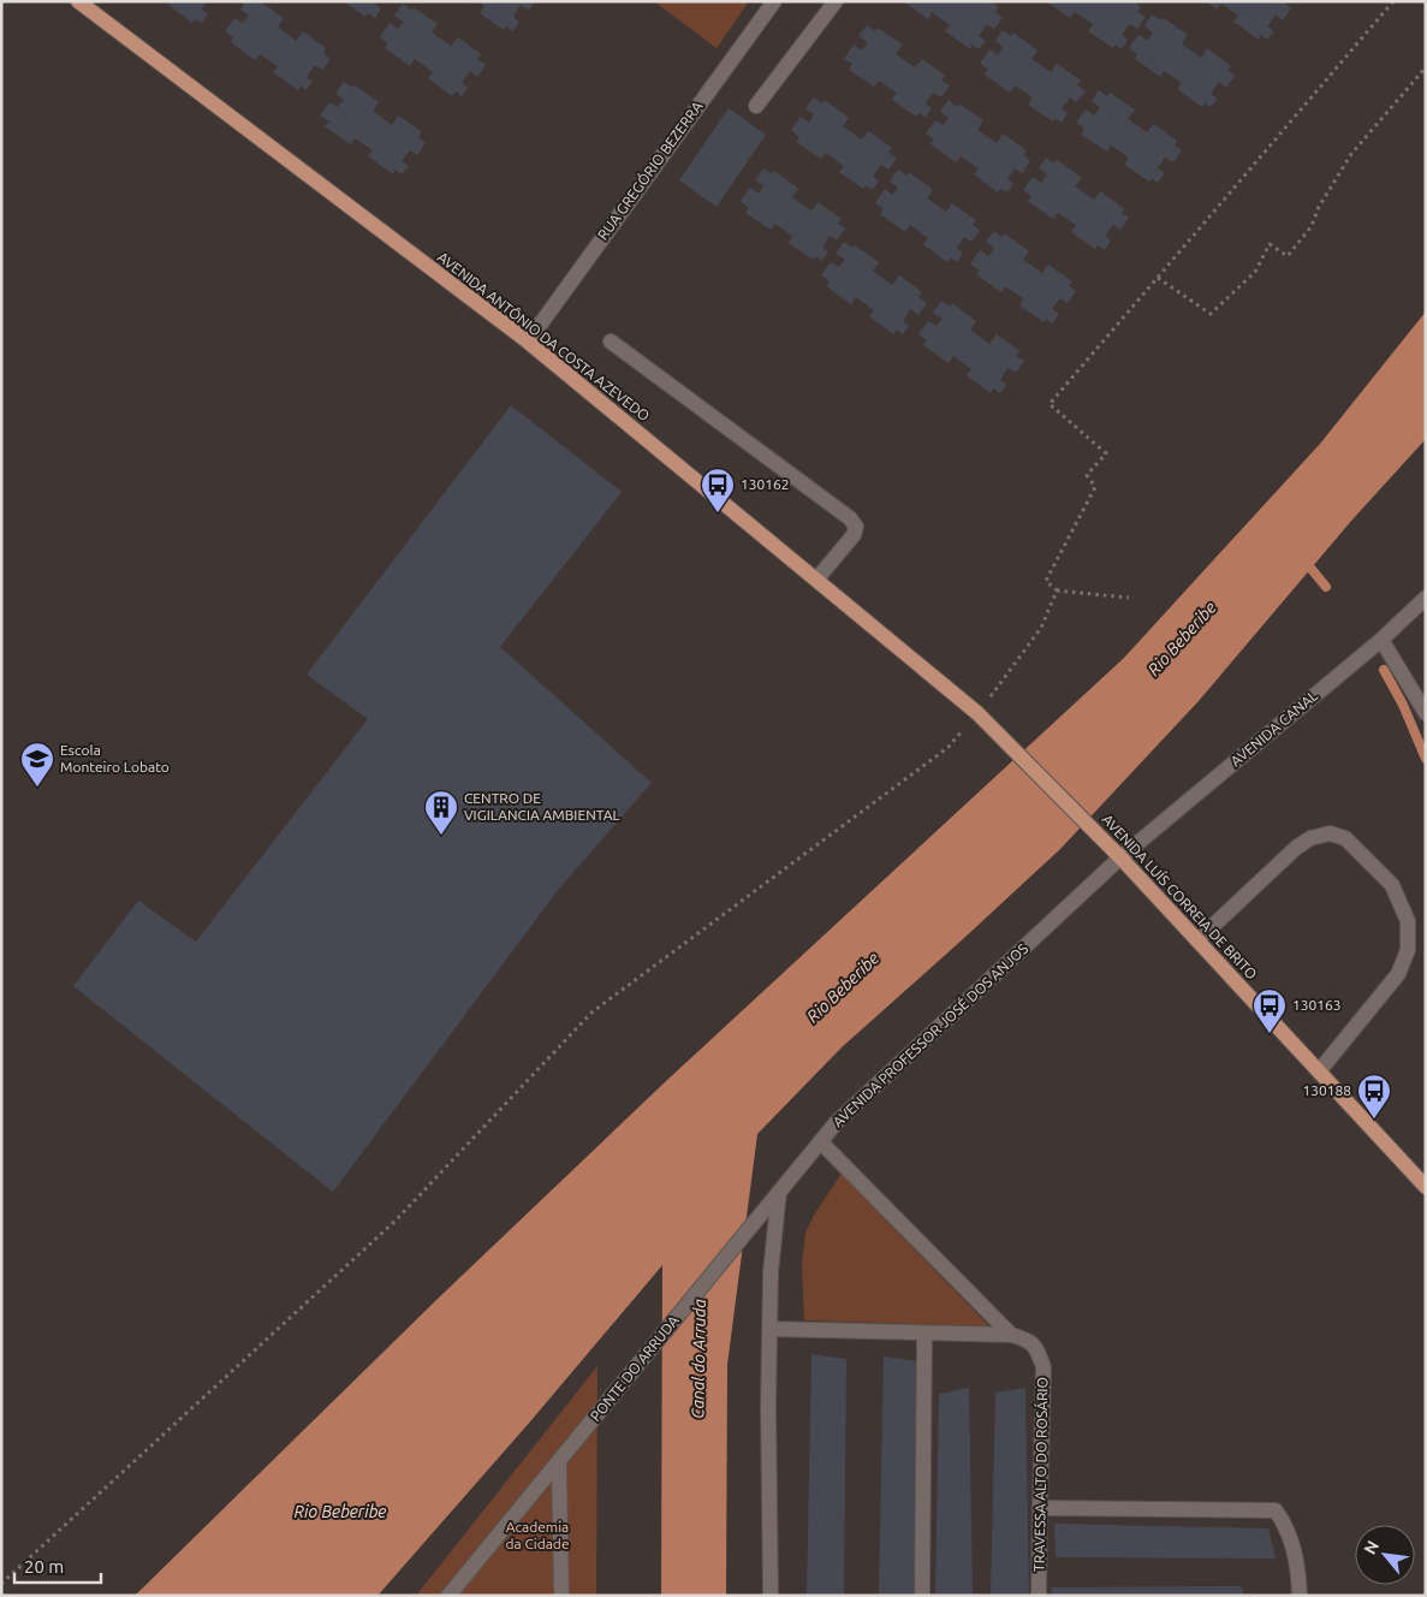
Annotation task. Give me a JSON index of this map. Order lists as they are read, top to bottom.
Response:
{
  "streets": {
    "main road": ["AVENIDA ANTÔNIO DA COSTA AZEVEDO", "AVENIDA LUÍS CORREIA DE BRITO"],
    "street": [
      "RUA GREGÓRIO BEZERRA",
      "AVENIDA CANAL",
      "AVENIDA PROFESSOR JOSÉ DOS ANJOS",
      "PONTE DO ARRUDA",
      "TRAVESSA ALTO DO ROSÁRIO"
    ]
  },
  "crossings": [
    ["RUA GREGÓRIO BEZERRA", "AVENIDA ANTÔNIO DA COSTA AZEVEDO"],
    ["AVENIDA ANTÔNIO DA COSTA AZEVEDO", "AVENIDA LUÍS CORREIA DE BRITO"],
    ["AVENIDA CANAL", "AVENIDA LUÍS CORREIA DE BRITO"],
    ["AVENIDA CANAL", "AVENIDA PROFESSOR JOSÉ DOS ANJOS"],
    ["AVENIDA LUÍS CORREIA DE BRITO", "AVENIDA PROFESSOR JOSÉ DOS ANJOS"],
    ["AVENIDA PROFESSOR JOSÉ DOS ANJOS", "PONTE DO ARRUDA"]
  ],
  "water": ["Rio Beberibe", "Canal do Arruda"],
  "parks": ["Academia da Cidade"],
  "places": {
    "bus stop": ["130162", "130163", "130188"],
    "school or university": ["Escola Monteiro Lobato"],
    "building": ["CENTRO DE VIGILANCIA AMBIENTAL"]
  },
  "scale_bar": "20 m",
  "north": "top left"
}
